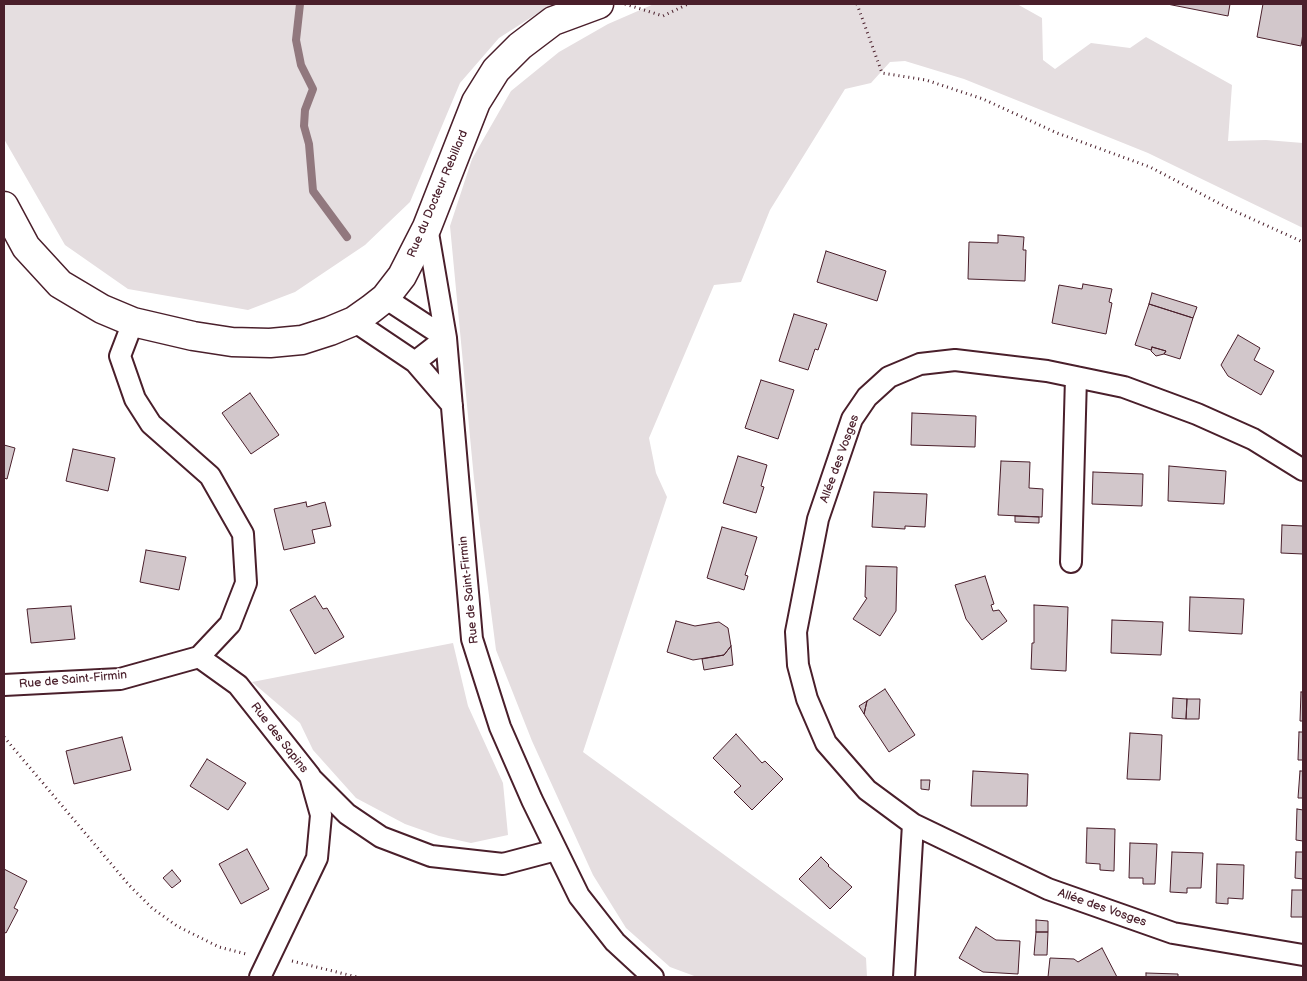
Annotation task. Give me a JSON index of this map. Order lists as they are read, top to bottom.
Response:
{
  "streets": {
    "main road": ["Rue du Docteur Rebillard"],
    "street": ["Allée des Vosges", "Rue de Saint-Firmin", "Rue des Sapins"]
  },
  "crossings": [
    ["Rue du Docteur Rebillard", "Rue de Saint-Firmin"],
    ["Rue de Saint-Firmin", "Rue des Sapins"]
  ]
}
